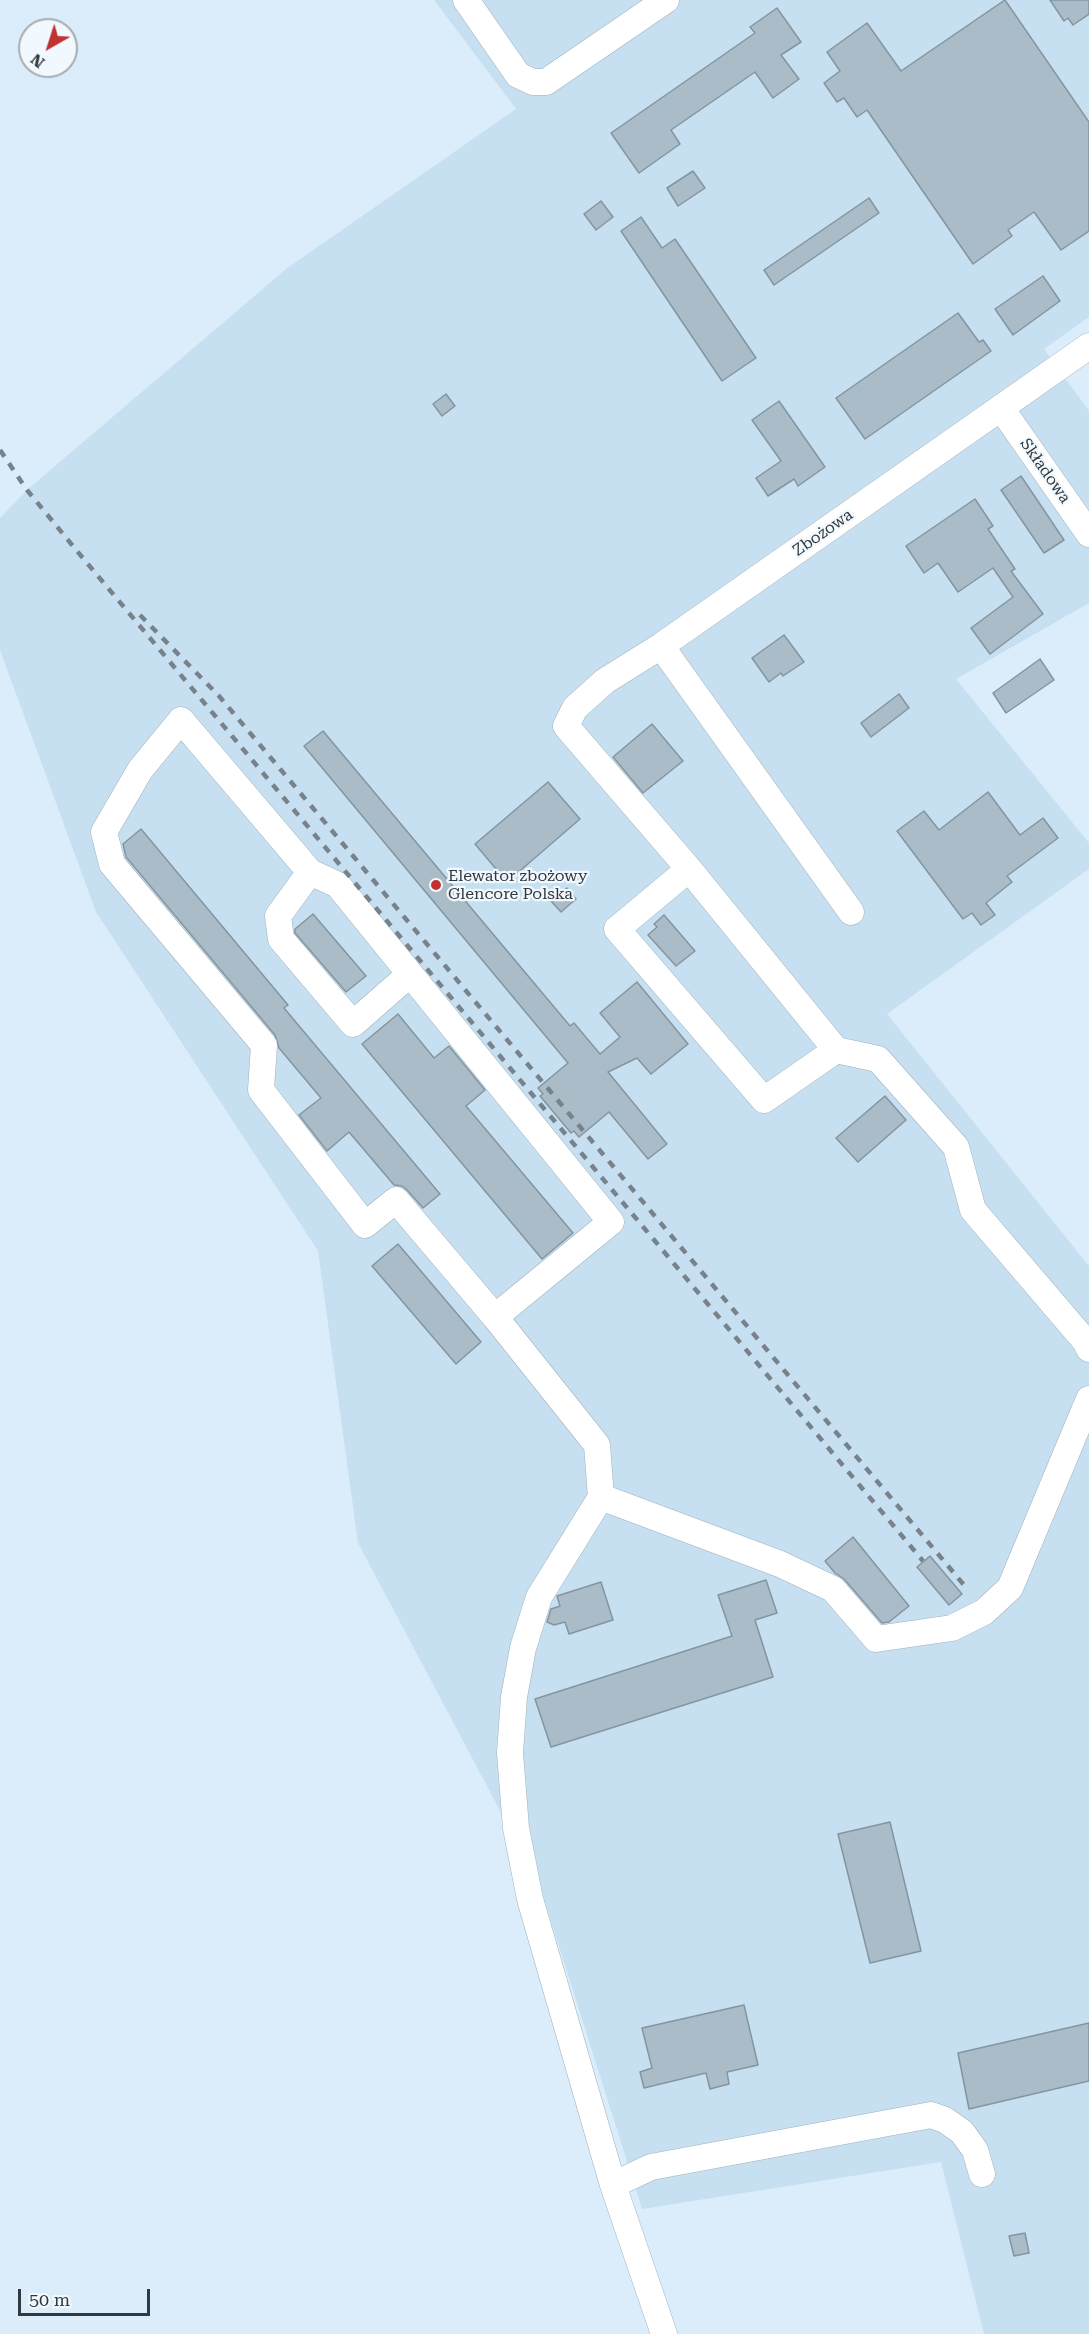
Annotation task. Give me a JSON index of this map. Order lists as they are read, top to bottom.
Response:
{
  "streets": {
    "street": ["Składowa", "Zbożowa"]
  },
  "crossings": [
    ["Składowa", "Zbożowa"]
  ],
  "places": ["Elewator zbożowy Glencore Polska"],
  "scale_bar": "50 m",
  "north": "bottom left"
}
